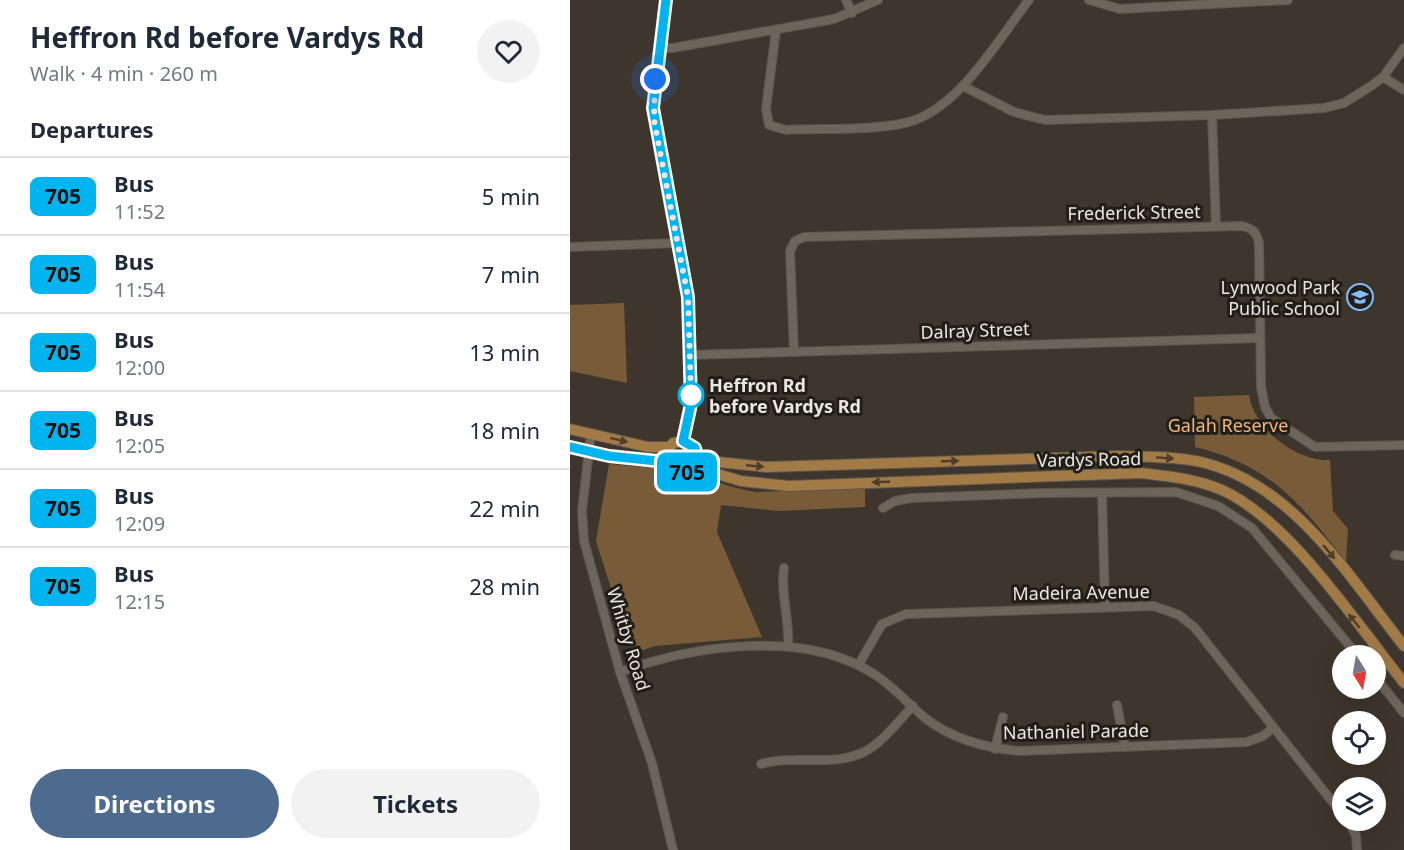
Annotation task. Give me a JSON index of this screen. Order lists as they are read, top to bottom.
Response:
{
  "streets": {
    "main road": ["Vardys Road"],
    "street": [
      "Frederick Street",
      "Dalray Street",
      "Madeira Avenue",
      "Whitby Road",
      "Nathaniel Parade"
    ]
  },
  "crossings": [
    ["Frederick Street", "Dalray Street"],
    ["Madeira Avenue", "Nathaniel Parade"],
    ["Whitby Road", "Nathaniel Parade"]
  ],
  "parks": ["Galah Reserve"],
  "places": {
    "school or university": ["Lynwood Park Public School"],
    "other": ["Heffron Rd before Vardys Rd"]
  },
  "lines": ["bus line 705"],
  "north": "bottom",
  "page": {
    "heading": [
      ["Heffron Rd before Vardys Rd", "Walk · 4 min · 260 m"],
      "Departures"
    ],
    "on_map": "705",
    "list": [
      {
        "mark": "705",
        "name": "Bus",
        "note": "11:52",
        "value": "5 min"
      },
      {
        "mark": "705",
        "name": "Bus",
        "note": "11:54",
        "value": "7 min"
      },
      {
        "mark": "705",
        "name": "Bus",
        "note": "12:00",
        "value": "13 min"
      },
      {
        "mark": "705",
        "name": "Bus",
        "note": "12:05",
        "value": "18 min"
      },
      {
        "mark": "705",
        "name": "Bus",
        "note": "12:09",
        "value": "22 min"
      },
      {
        "mark": "705",
        "name": "Bus",
        "note": "12:15",
        "value": "28 min"
      }
    ],
    "buttons": ["Directions", "Tickets"]
  }
}
